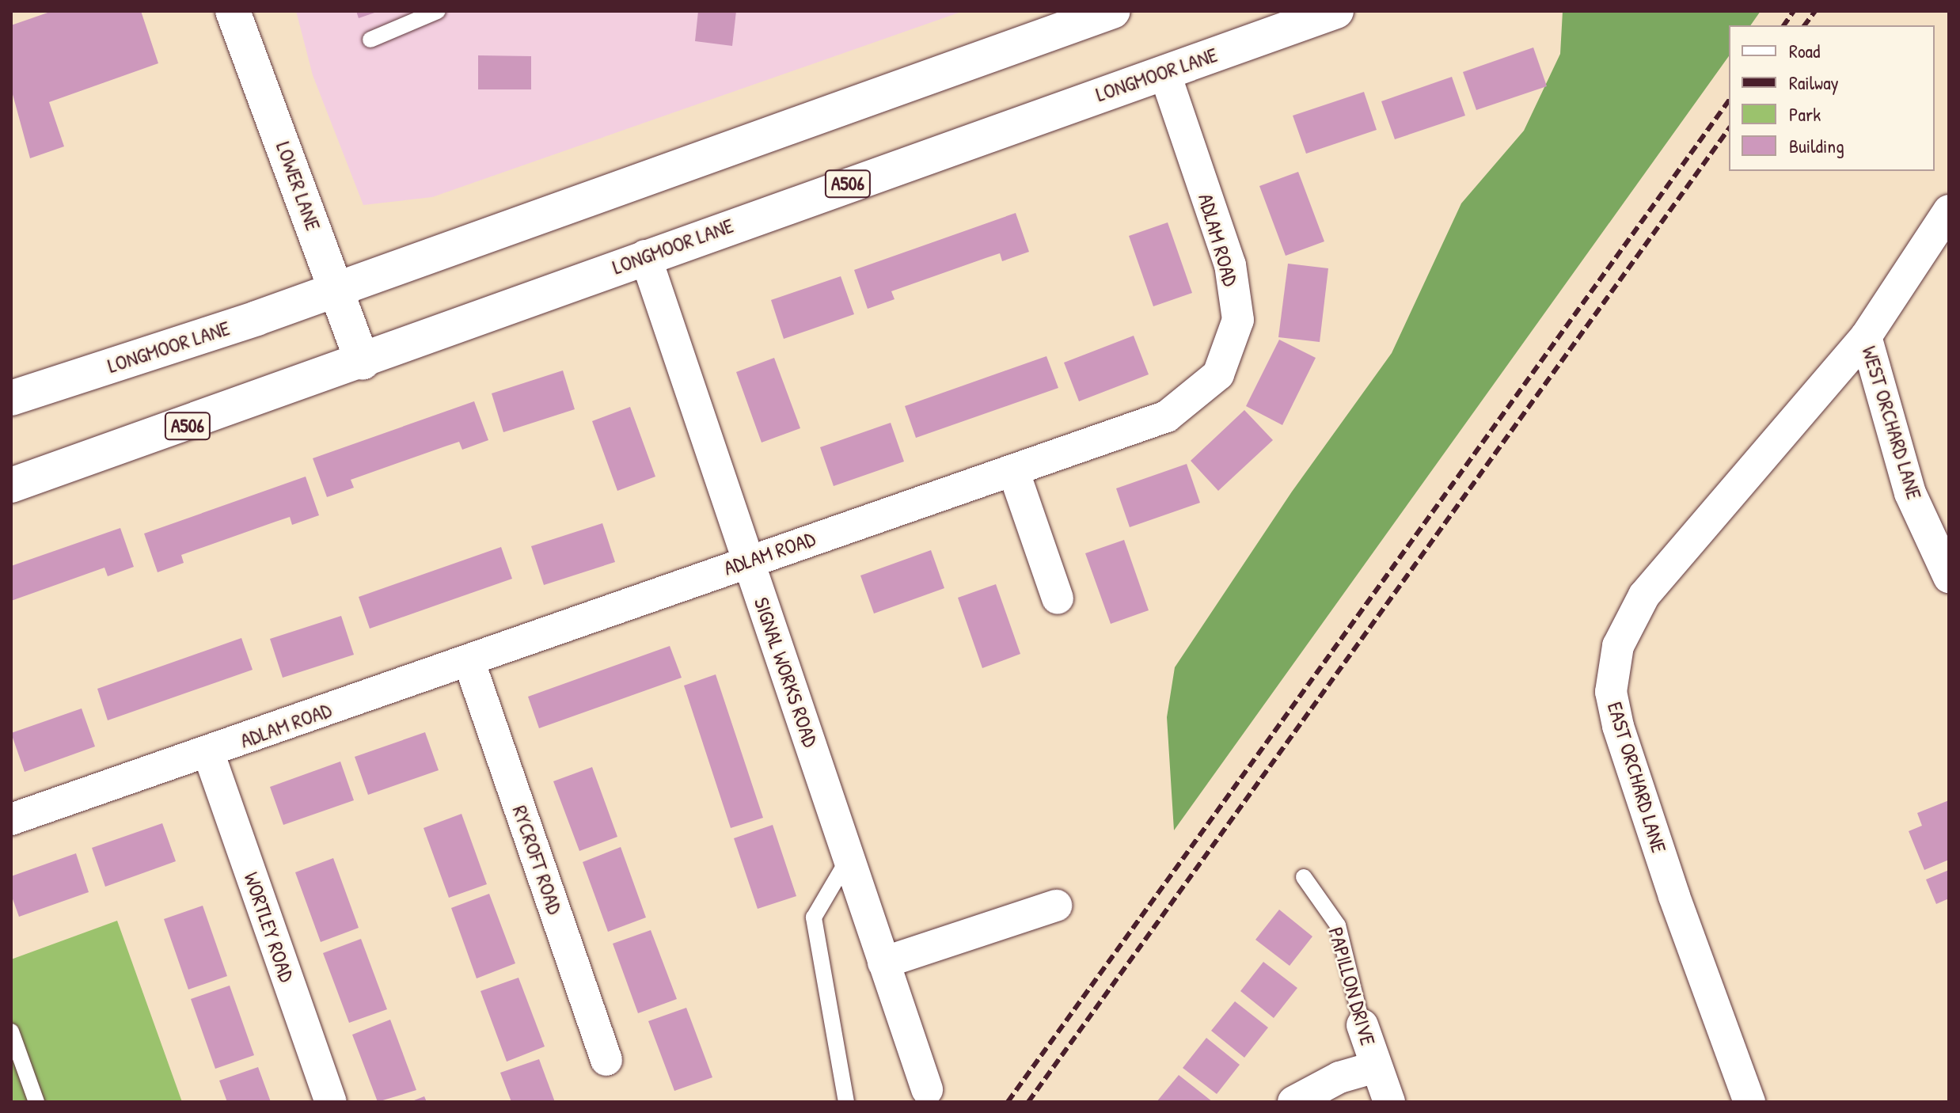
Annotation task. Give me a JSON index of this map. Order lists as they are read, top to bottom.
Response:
{
  "streets": {
    "main road": ["LONGMOOR LANE", "A506", "LOWER LANE"],
    "street": [
      "ADLAM ROAD",
      "WEST ORCHARD LANE",
      "SIGNAL WORKS ROAD",
      "EAST ORCHARD LANE",
      "RYCROFT ROAD",
      "WORTLEY ROAD",
      "PAPILLON DRIVE"
    ]
  },
  "crossings": [
    ["LONGMOOR LANE", "LOWER LANE"],
    ["LONGMOOR LANE", "ADLAM ROAD"],
    ["LONGMOOR LANE", "SIGNAL WORKS ROAD"],
    ["ADLAM ROAD", "SIGNAL WORKS ROAD"],
    ["ADLAM ROAD", "RYCROFT ROAD"],
    ["ADLAM ROAD", "WORTLEY ROAD"],
    ["WEST ORCHARD LANE", "EAST ORCHARD LANE"]
  ],
  "legend": [
    "Road",
    "Railway",
    "Park",
    "Building"
  ]
}
